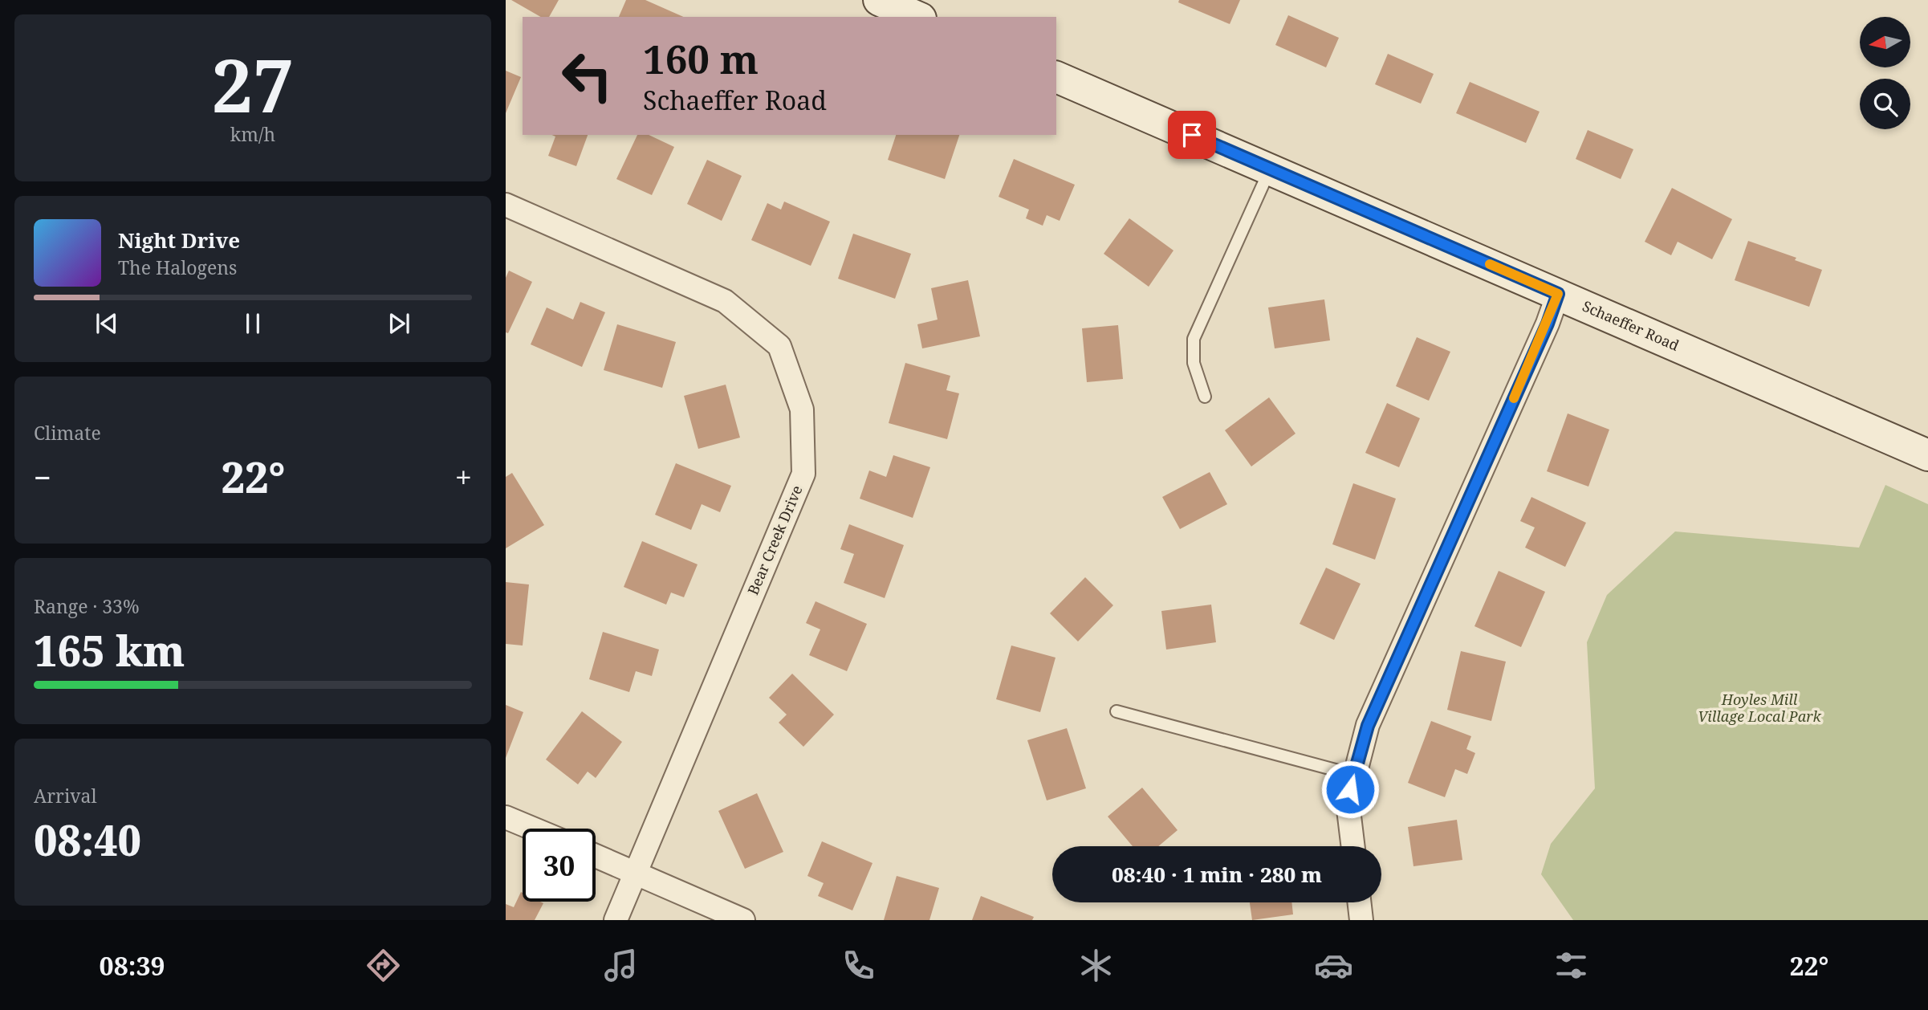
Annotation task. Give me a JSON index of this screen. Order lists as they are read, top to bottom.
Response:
{
  "streets": {
    "street": ["Schaeffer Road", "Bear Creek Drive"]
  },
  "parks": ["Hoyles Mill Village Local Park"],
  "north": "left",
  "page": {
    "tile": [
      ["27", "km/h"],
      "Climate",
      ["Range · 33%", "165 km"],
      ["Arrival", "08:40"]
    ],
    "turn": ["160 m", "Schaeffer Road"],
    "song": ["Night Drive", "The Halogens"],
    "heat": ["−", "22°", "+"],
    "limit": "30",
    "trip": "08:40 · 1 min · 280 m",
    "tabs": ["08:39", "22°"]
  }
}
